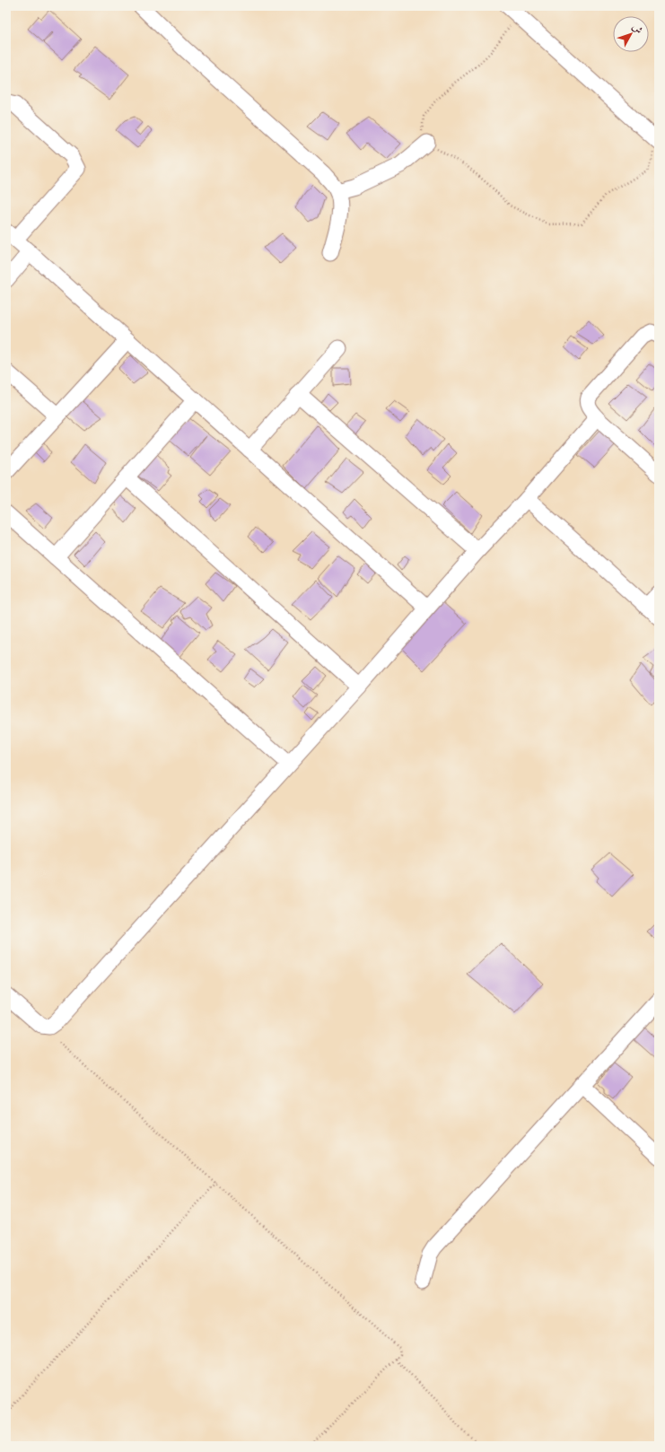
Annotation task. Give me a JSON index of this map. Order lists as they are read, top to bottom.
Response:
{
  "north": "top right"
}
